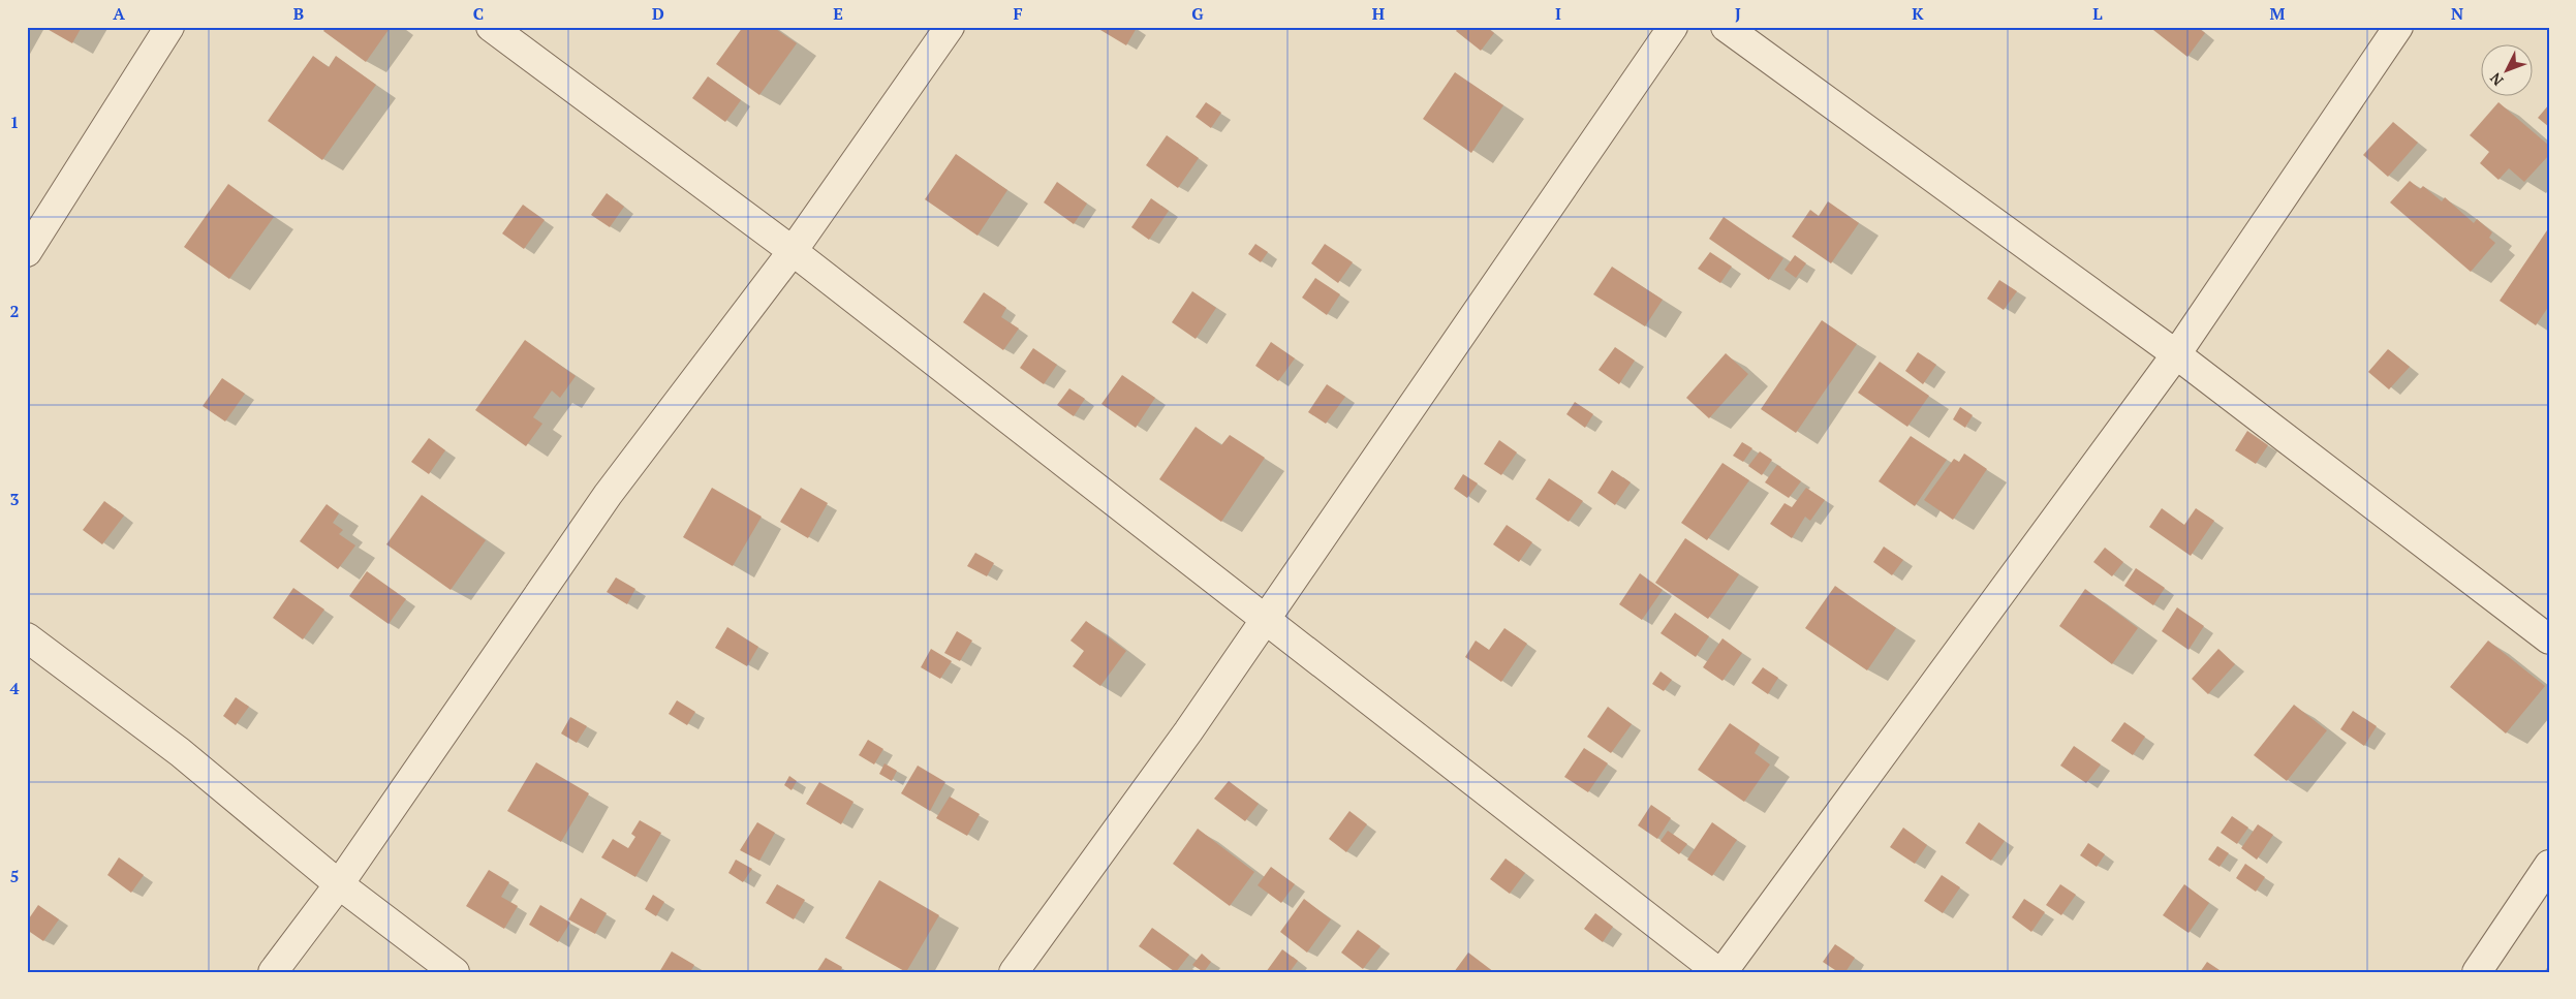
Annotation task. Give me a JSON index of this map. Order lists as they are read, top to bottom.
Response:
{
  "north": "bottom left",
  "grid": {
    "columns": [
      "A",
      "B",
      "C",
      "D",
      "E",
      "F",
      "G",
      "H",
      "I",
      "J",
      "K",
      "L",
      "M",
      "N"
    ],
    "rows": [
      "1",
      "2",
      "3",
      "4",
      "5"
    ]
  }
}
